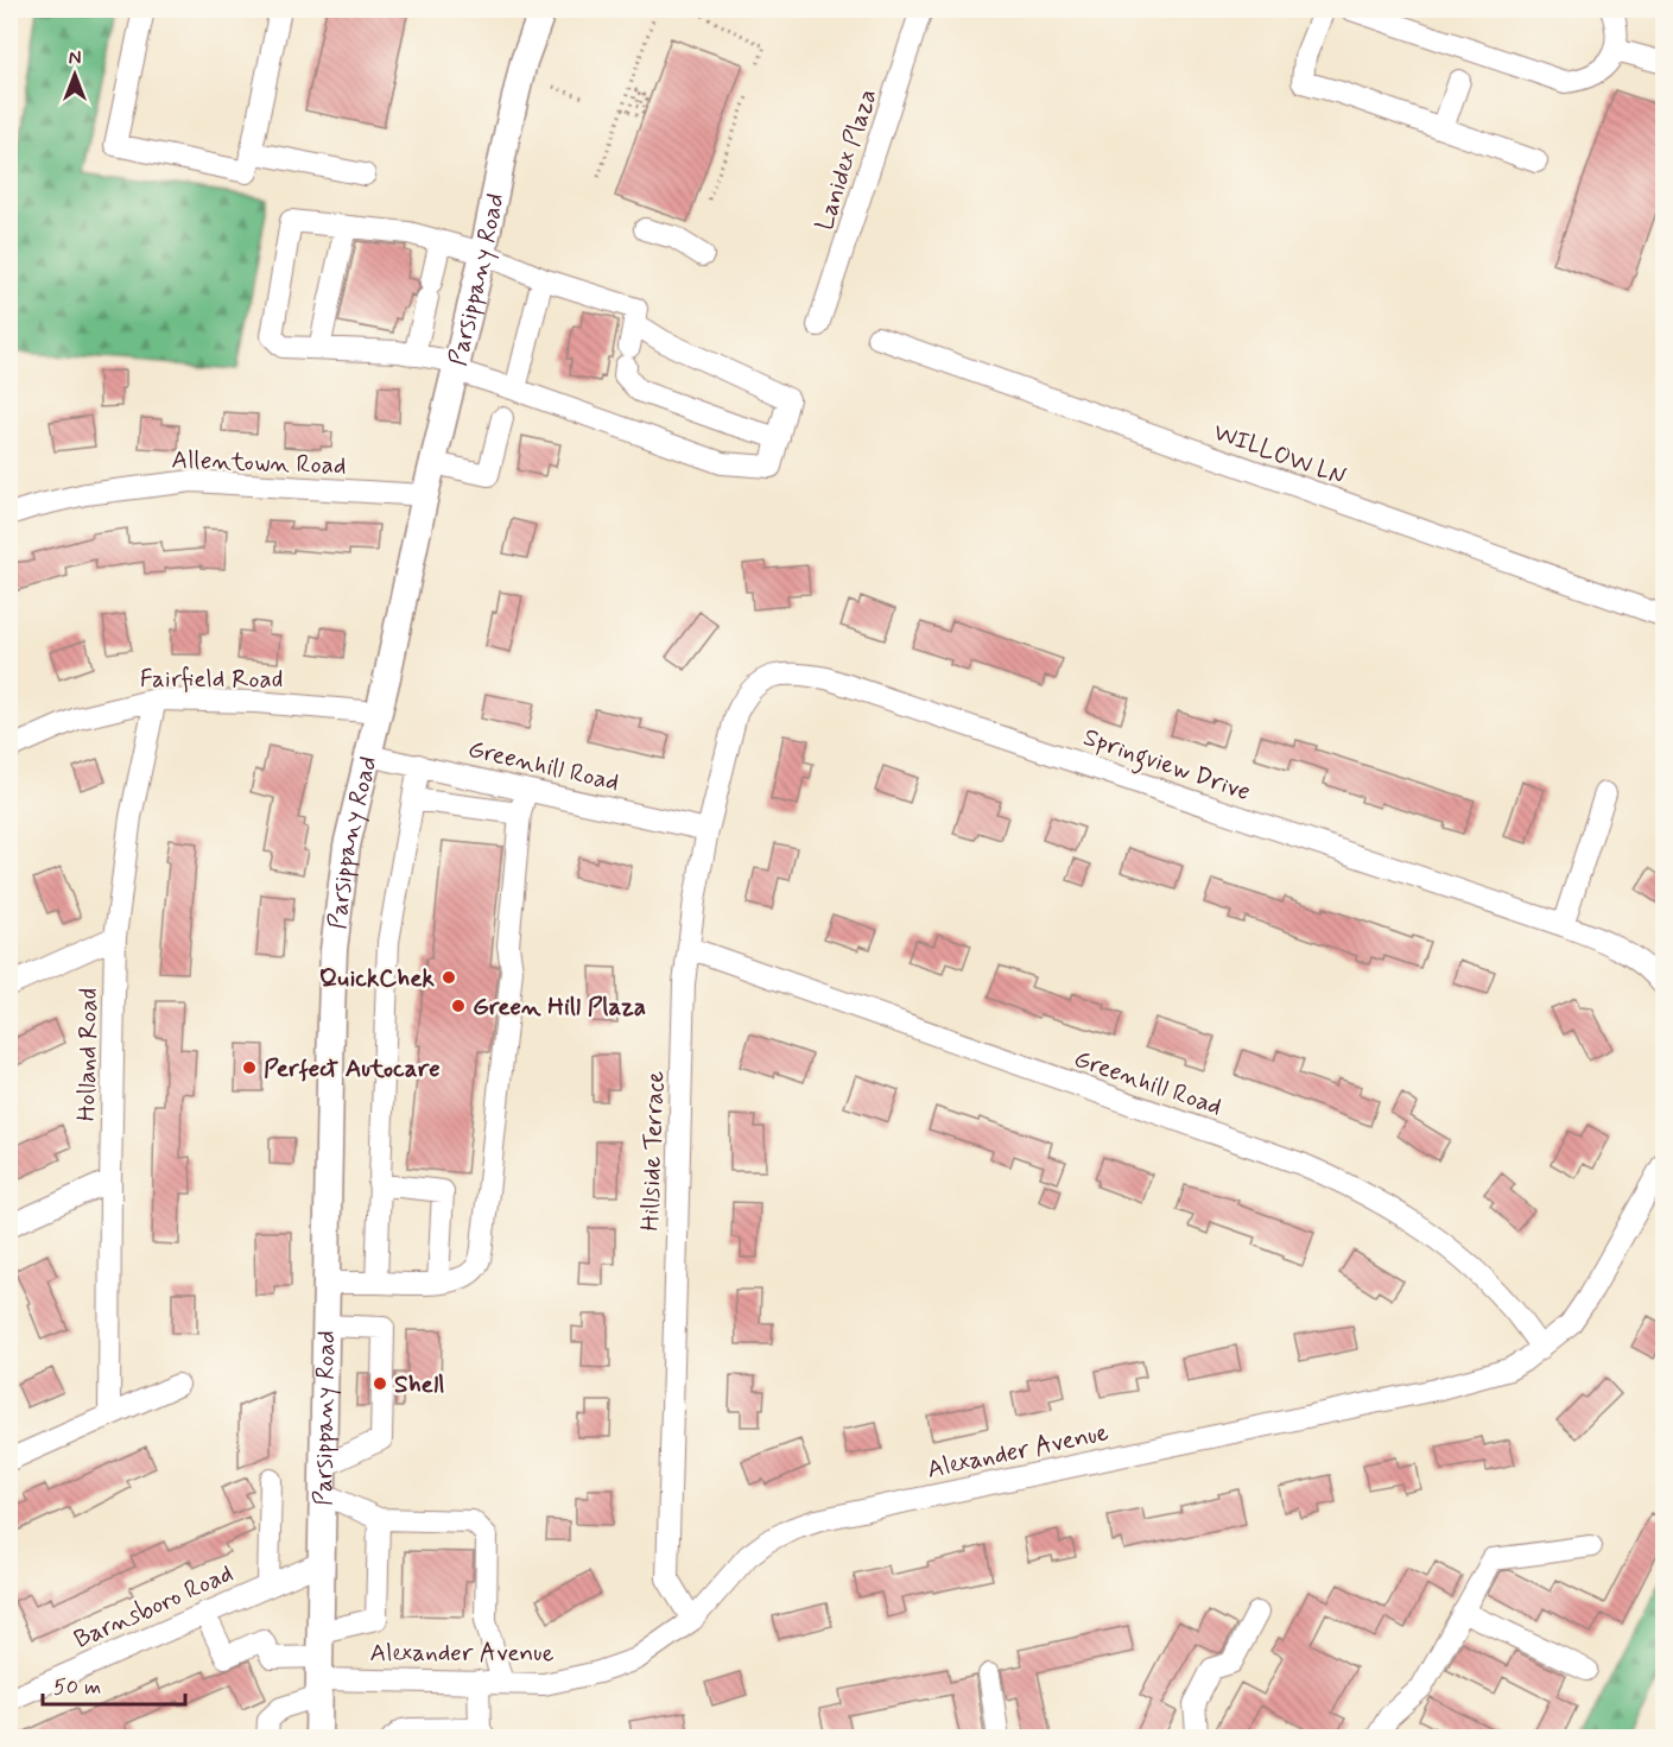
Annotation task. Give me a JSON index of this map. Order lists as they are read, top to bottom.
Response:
{
  "streets": {
    "main road": ["Parsippany Road"],
    "street": [
      "Lanidex Plaza",
      "WILLOW LN",
      "Allentown Road",
      "Fairfield Road",
      "Springview Drive",
      "Greenhill Road",
      "Holland Road",
      "Hillside Terrace",
      "Alexander Avenue",
      "Barnsboro Road"
    ]
  },
  "crossings": [
    ["Parsippany Road", "Allentown Road"],
    ["Parsippany Road", "Fairfield Road"],
    ["Parsippany Road", "Greenhill Road"],
    ["Parsippany Road", "Alexander Avenue"],
    ["Parsippany Road", "Barnsboro Road"],
    ["Fairfield Road", "Holland Road"],
    ["Springview Drive", "Hillside Terrace"],
    ["Greenhill Road", "Hillside Terrace"],
    ["Greenhill Road", "Alexander Avenue"],
    ["Hillside Terrace", "Alexander Avenue"]
  ],
  "places": [
    "QuickChek",
    "Green Hill Plaza",
    "Perfect Autocare",
    "Shell"
  ],
  "scale_bar": "50 m",
  "north": "top"
}
